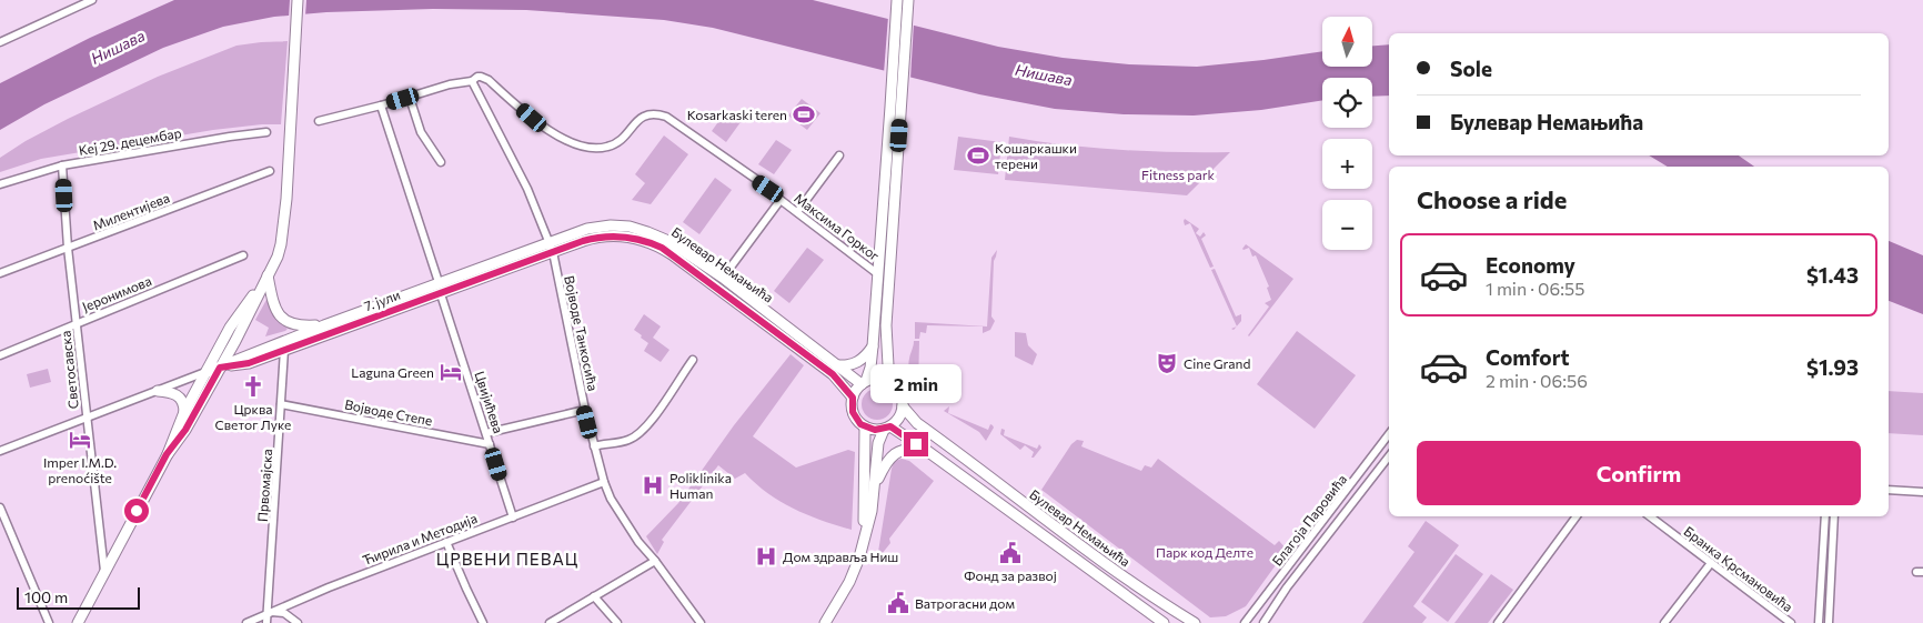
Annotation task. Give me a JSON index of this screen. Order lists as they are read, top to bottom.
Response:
{
  "streets": {
    "street": [
      "Кеј 29. децембар",
      "Милентијева",
      "Максима Горког",
      "Булевар Немањића",
      "Јеронимова",
      "7. јули",
      "Војводе Танкосића",
      "Светосавска",
      "Цвијићева",
      "Војводе Степе",
      "Првомајска",
      "Благоја Паровића",
      "Ћирила и Методија",
      "Бранка Крсмановића"
    ]
  },
  "crossings": [
    ["Кеј 29. децембар", "Светосавска"],
    ["Милентијева", "Светосавска"],
    ["Максима Горког", "Булевар Немањића"],
    ["Максима Горког", "Војводе Танкосића"],
    ["Булевар Немањића", "7. јули"],
    ["Булевар Немањића", "Војводе Танкосића"],
    ["Јеронимова", "Светосавска"],
    ["7. јули", "Војводе Танкосића"],
    ["7. јули", "Светосавска"],
    ["7. јули", "Цвијићева"],
    ["7. јули", "Првомајска"],
    ["Војводе Танкосића", "Ћирила и Методија"],
    ["Цвијићева", "Војводе Степе"],
    ["Цвијићева", "Ћирила и Методија"],
    ["Војводе Степе", "Првомајска"],
    ["Првомајска", "Ћирила и Методија"]
  ],
  "districts": ["ЦРВЕНИ ПЕВАЦ"],
  "water": ["Нишава"],
  "parks": ["Fitness park", "Парк код Делте"],
  "places": {
    "sports": ["Kosarkaski teren", "Кошаркашки терени"],
    "theatre": ["Cine Grand"],
    "hotel": ["Laguna Green", "Imper I.M.D. prenoćište"],
    "church": ["Црква Светог Луке"],
    "hospital": ["Poliklinika Human", "Дом здравља Ниш"],
    "public building": ["Фонд за развој", "Ватрогасни дом"]
  },
  "scale_bar": "100 m",
  "north": "top",
  "page": {
    "map_buttons": ["+", "−"],
    "banner": ["Sole", "Булевар Немањића"],
    "heading": "Choose a ride",
    "list": [
      {
        "name": "Economy",
        "note": "1 min · 06:55",
        "value": "$1.43"
      },
      {
        "name": "Comfort",
        "note": "2 min · 06:56",
        "value": "$1.93"
      }
    ],
    "bubble": "2 min",
    "buttons": "Confirm",
    "scale": "100 m"
  }
}
